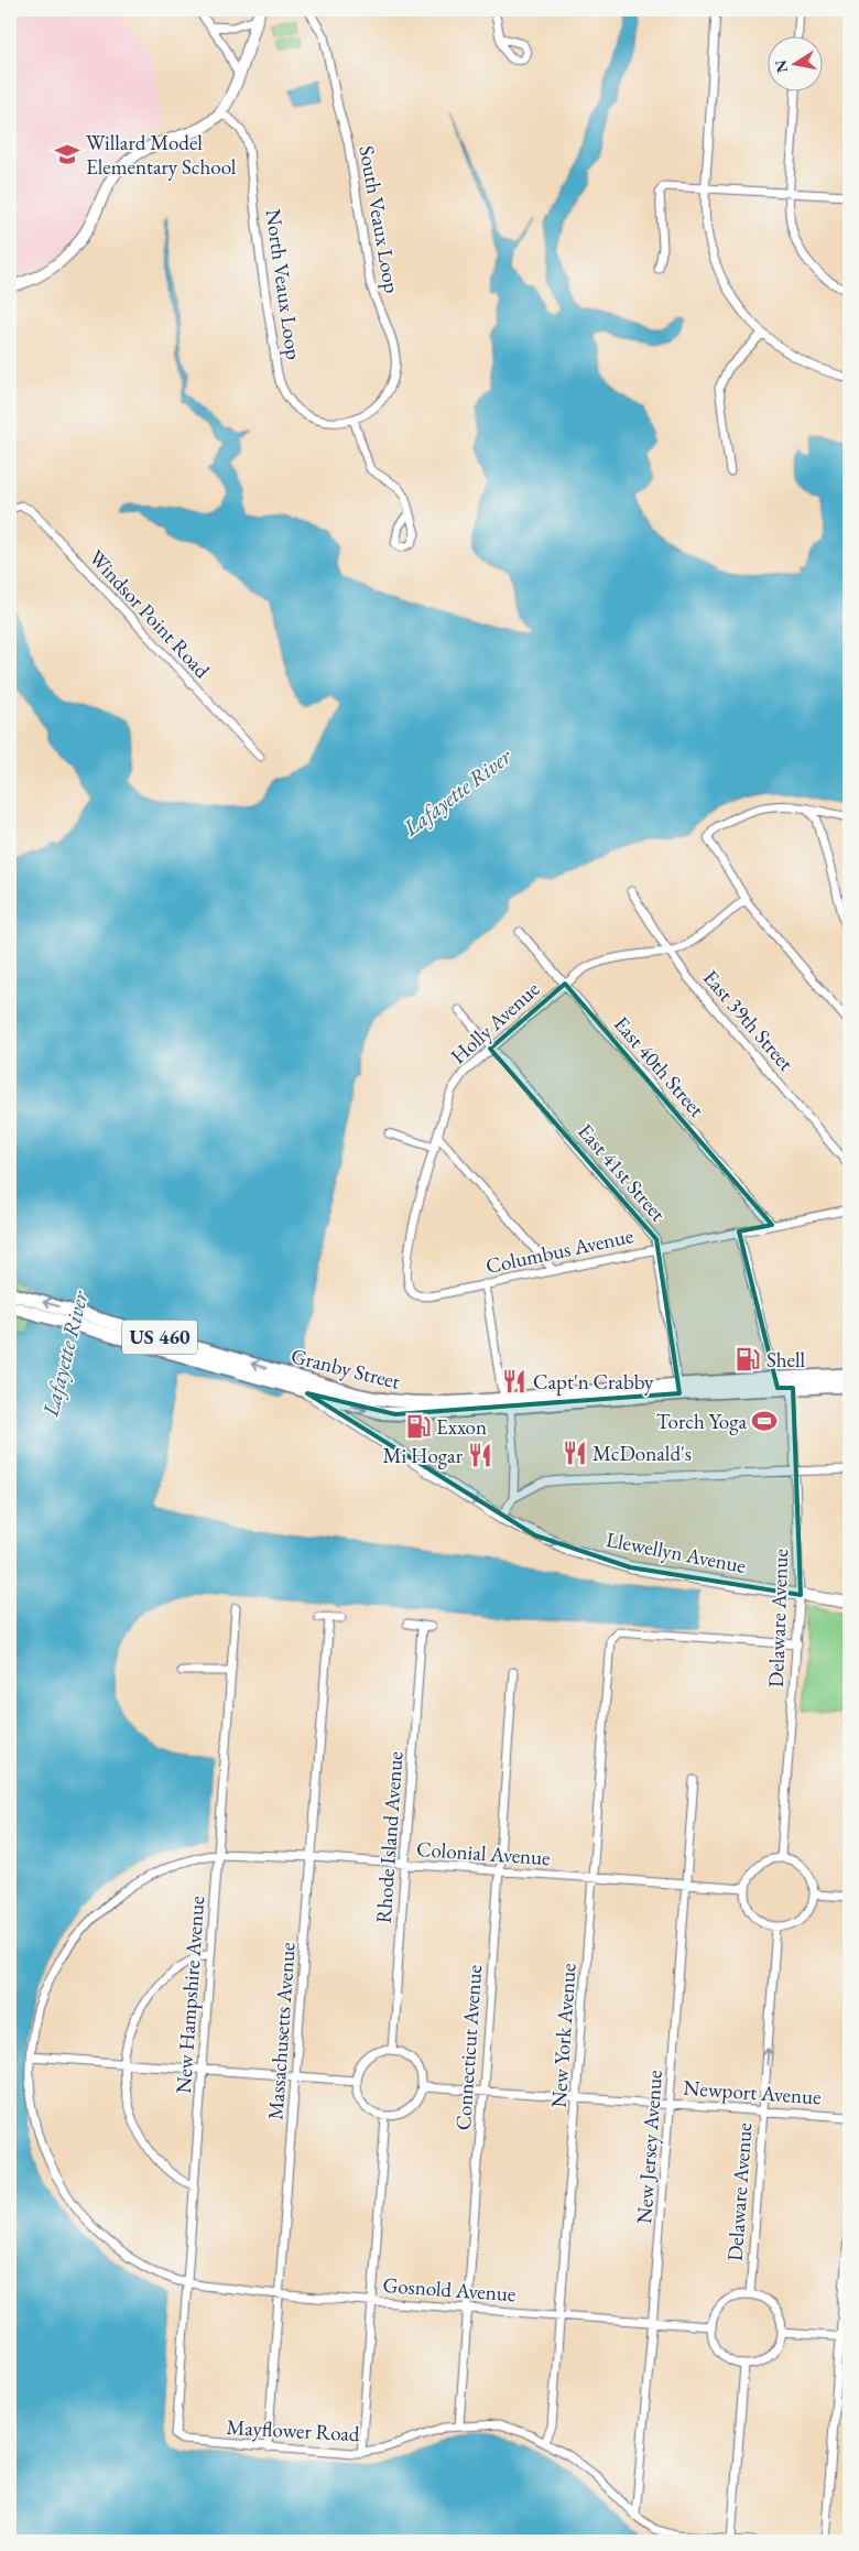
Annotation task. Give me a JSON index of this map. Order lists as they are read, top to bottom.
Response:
{
  "streets": {
    "main road": ["US 460", "Granby Street"],
    "street": [
      "South Veaux Loop",
      "North Veaux Loop",
      "Windsor Point Road",
      "East 39th Street",
      "Holly Avenue",
      "East 40th Street",
      "East 41st Street",
      "Columbus Avenue",
      "Llewellyn Avenue",
      "Delaware Avenue",
      "Rhode Island Avenue",
      "Colonial Avenue",
      "New Hampshire Avenue",
      "Massachusetts Avenue",
      "New York Avenue",
      "Connecticut Avenue",
      "Newport Avenue",
      "New Jersey Avenue",
      "Gosnold Avenue",
      "Mayflower Road"
    ]
  },
  "crossings": [
    ["South Veaux Loop", "North Veaux Loop"],
    ["East 39th Street", "Holly Avenue"],
    ["Holly Avenue", "East 40th Street"],
    ["Holly Avenue", "East 41st Street"],
    ["Holly Avenue", "Columbus Avenue"],
    ["East 40th Street", "Columbus Avenue"],
    ["East 41st Street", "Columbus Avenue"],
    ["East 41st Street", "Granby Street"],
    ["Granby Street", "Llewellyn Avenue"],
    ["Granby Street", "Delaware Avenue"],
    ["Llewellyn Avenue", "Delaware Avenue"],
    ["Delaware Avenue", "Colonial Avenue"],
    ["Delaware Avenue", "New York Avenue"],
    ["Delaware Avenue", "Newport Avenue"],
    ["Delaware Avenue", "Gosnold Avenue"],
    ["Rhode Island Avenue", "Colonial Avenue"],
    ["Rhode Island Avenue", "Newport Avenue"],
    ["Colonial Avenue", "New Hampshire Avenue"],
    ["Colonial Avenue", "Massachusetts Avenue"],
    ["Colonial Avenue", "New York Avenue"],
    ["Colonial Avenue", "Connecticut Avenue"],
    ["Colonial Avenue", "New Jersey Avenue"],
    ["New Hampshire Avenue", "Gosnold Avenue"],
    ["New Hampshire Avenue", "Mayflower Road"],
    ["Massachusetts Avenue", "Gosnold Avenue"],
    ["Massachusetts Avenue", "Mayflower Road"],
    ["New York Avenue", "Newport Avenue"],
    ["New York Avenue", "Gosnold Avenue"],
    ["New York Avenue", "Mayflower Road"],
    ["Connecticut Avenue", "Newport Avenue"],
    ["Connecticut Avenue", "Gosnold Avenue"],
    ["Connecticut Avenue", "Mayflower Road"],
    ["Newport Avenue", "New Jersey Avenue"],
    ["New Jersey Avenue", "Gosnold Avenue"],
    ["New Jersey Avenue", "Mayflower Road"]
  ],
  "one_way": ["Llewellyn Avenue"],
  "water": ["Lafayette River"],
  "places": {
    "school or university": ["Willard Model Elementary School"],
    "fuel station": ["Shell", "Exxon"],
    "restaurant": ["Capt'n Crabby", "McDonald's", "Mi Hogar"],
    "sports": ["Torch Yoga"]
  },
  "north": "left"
}
